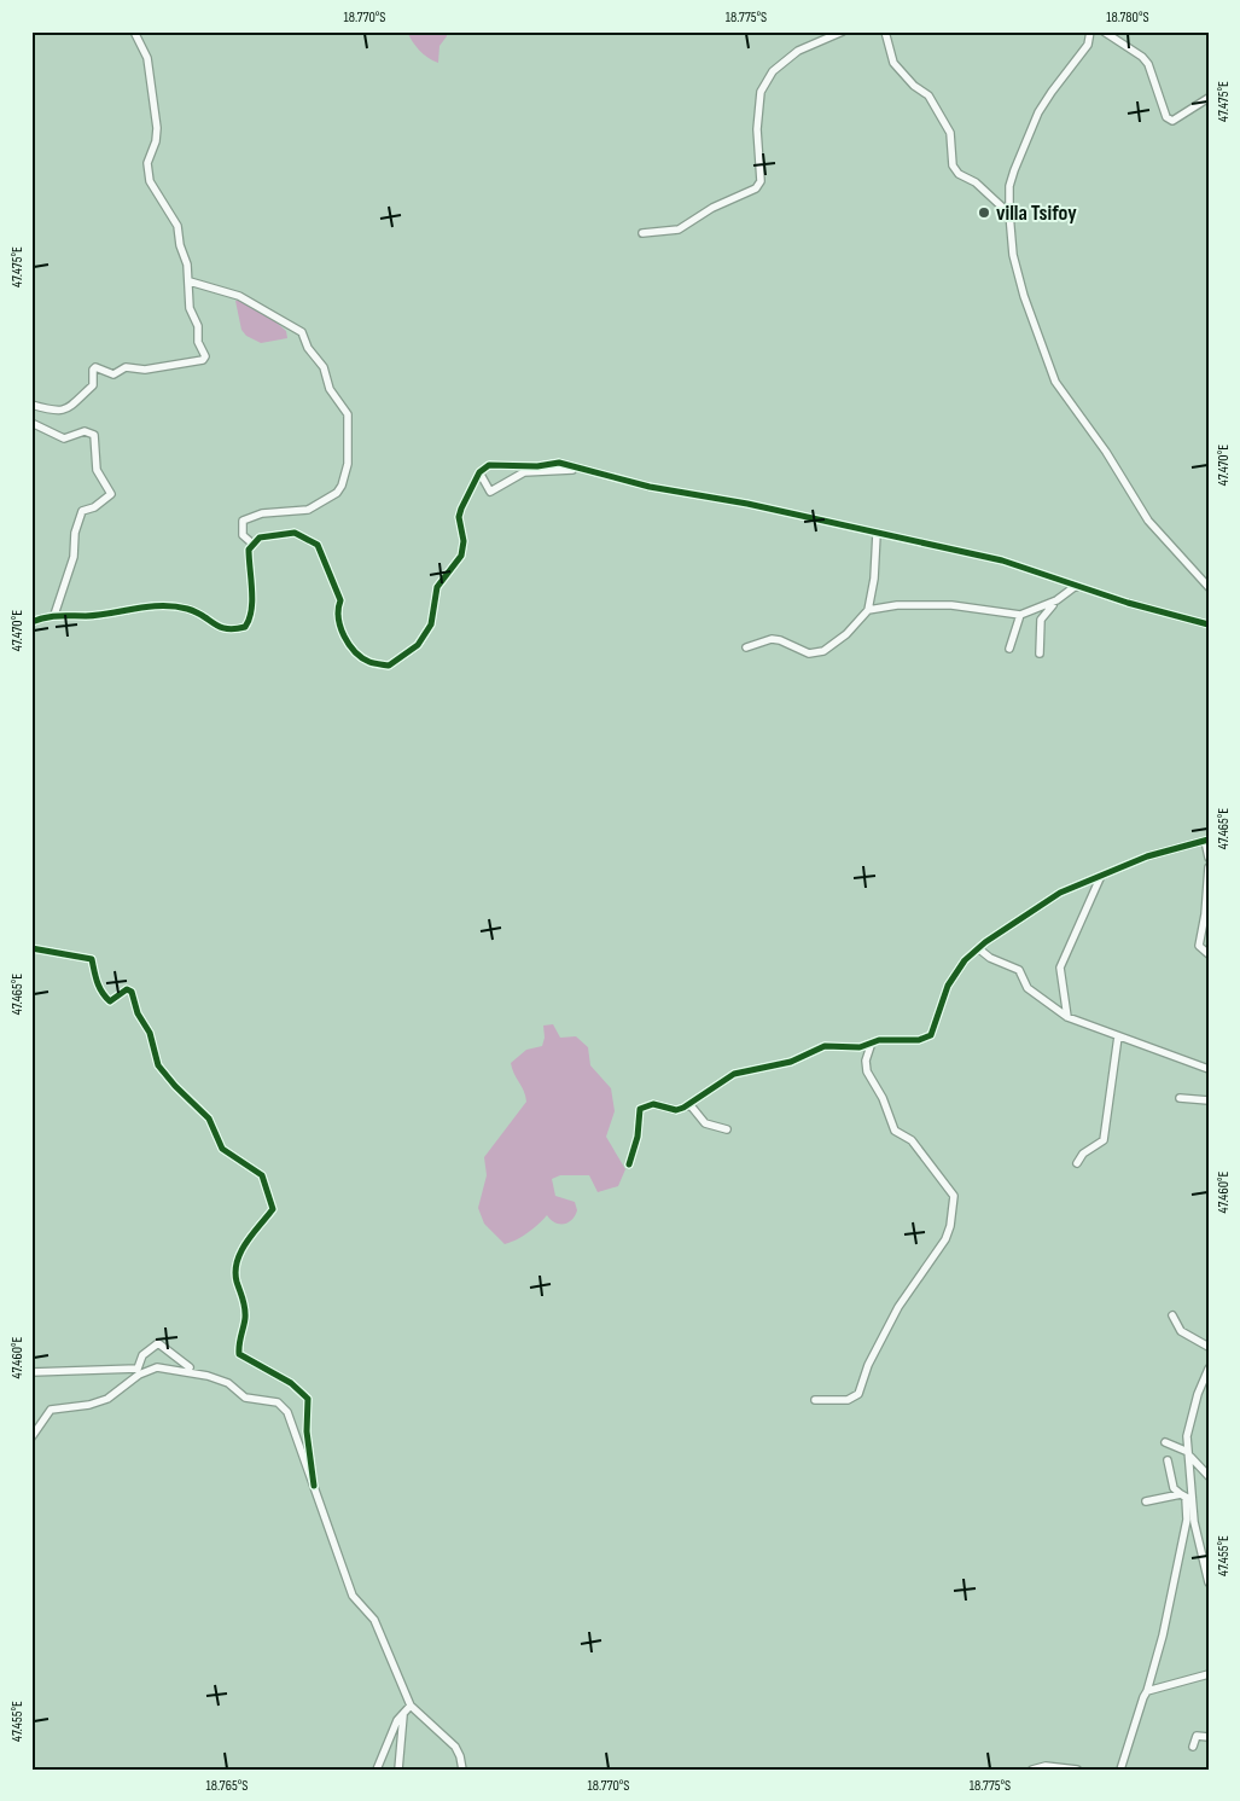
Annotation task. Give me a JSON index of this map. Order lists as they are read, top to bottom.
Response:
{
  "places": ["villa Tsifoy"],
  "coordinates": [
    "18.770°S",
    "18.775°S",
    "18.780°S",
    "47.475°E",
    "47.470°E",
    "47.465°E",
    "47.460°E",
    "47.455°E",
    "18.765°S"
  ]
}
